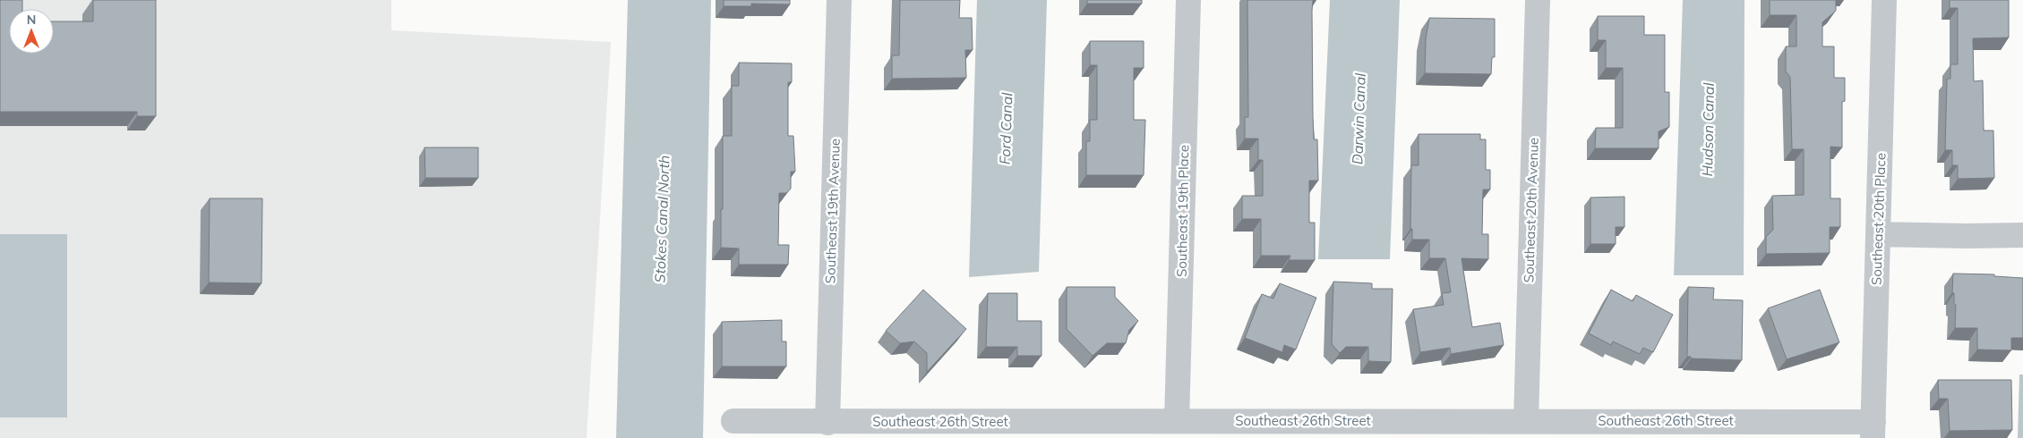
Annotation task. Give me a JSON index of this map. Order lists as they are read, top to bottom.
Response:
{
  "streets": {
    "street": [
      "Southeast 20th Avenue",
      "Southeast 19th Avenue",
      "Southeast 19th Place",
      "Southeast 20th Place",
      "Southeast 26th Street"
    ]
  },
  "crossings": [
    ["Southeast 20th Avenue", "Southeast 26th Street"],
    ["Southeast 19th Avenue", "Southeast 26th Street"],
    ["Southeast 19th Place", "Southeast 26th Street"],
    ["Southeast 20th Place", "Southeast 26th Street"]
  ],
  "water": [
    "Darwin Canal",
    "Ford Canal",
    "Hudson Canal",
    "Stokes Canal North"
  ],
  "north": "top"
}
